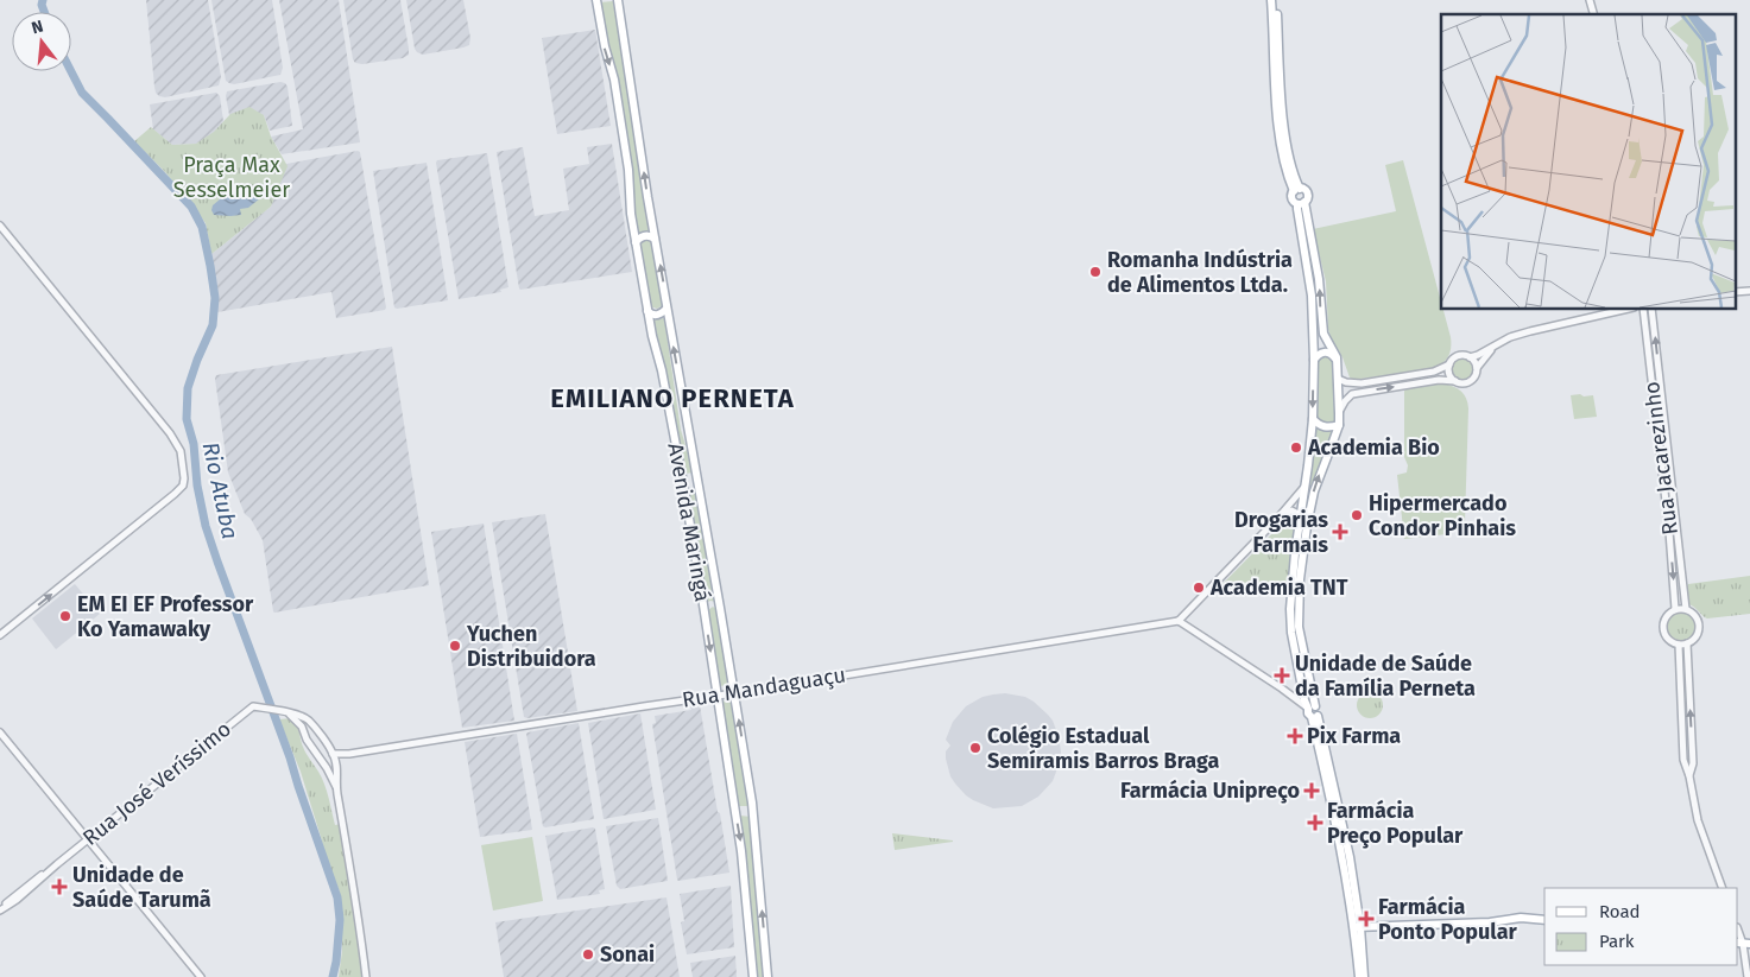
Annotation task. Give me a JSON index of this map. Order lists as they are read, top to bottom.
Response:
{
  "streets": {
    "main road": ["Avenida Maringá"],
    "street": ["Rua Jacarezinho", "Rua Mandaguaçu", "Rua José Veríssimo"]
  },
  "crossings": [
    ["Avenida Maringá", "Rua Mandaguaçu"]
  ],
  "districts": ["EMILIANO PERNETA"],
  "water": ["Rio Atuba"],
  "parks": ["Praça Max Sesselmeier"],
  "places": {
    "other": [
      "Romanha Indústria de Alimentos Ltda.",
      "Academia Bio",
      "Hipermercado Condor Pinhais",
      "Academia TNT",
      "EM EI EF Professor Ko Yamawaky",
      "Yuchen Distribuidora",
      "Colégio Estadual Semíramis Barros Braga",
      "Sonai"
    ],
    "health": [
      "Drogarias Farmais",
      "Unidade de Saúde da Família Perneta",
      "Pix Farma",
      "Farmácia Unipreço",
      "Farmácia Preço Popular",
      "Unidade de Saúde Tarumã",
      "Farmácia Ponto Popular"
    ]
  },
  "legend": ["Road", "Park"],
  "north": "top"
}
